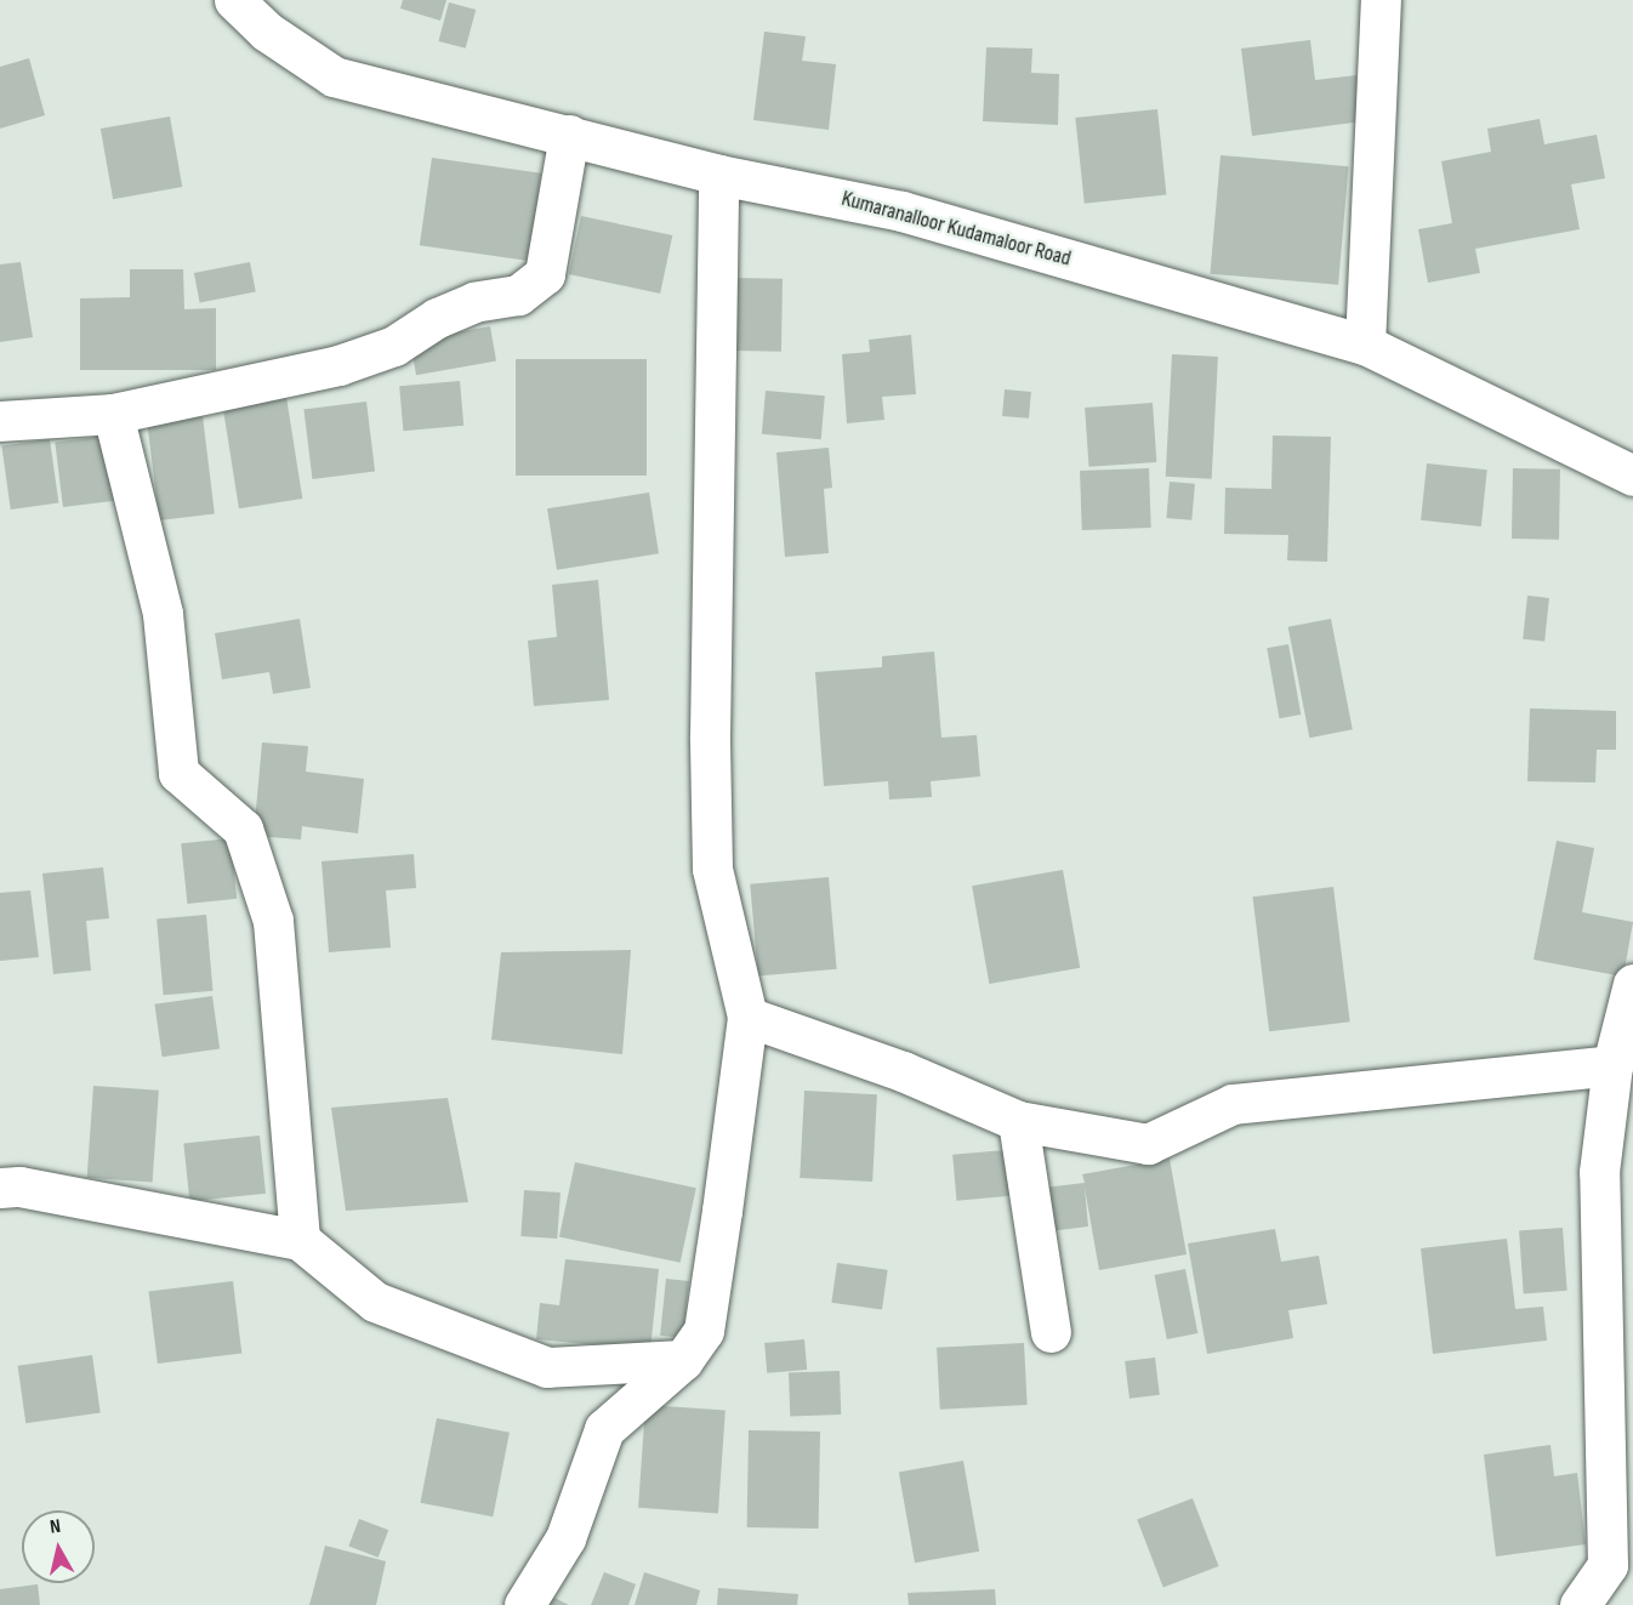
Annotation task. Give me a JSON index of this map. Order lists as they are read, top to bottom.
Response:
{
  "streets": {
    "street": ["Kumaranalloor Kudamaloor Road"]
  },
  "north": "top"
}
